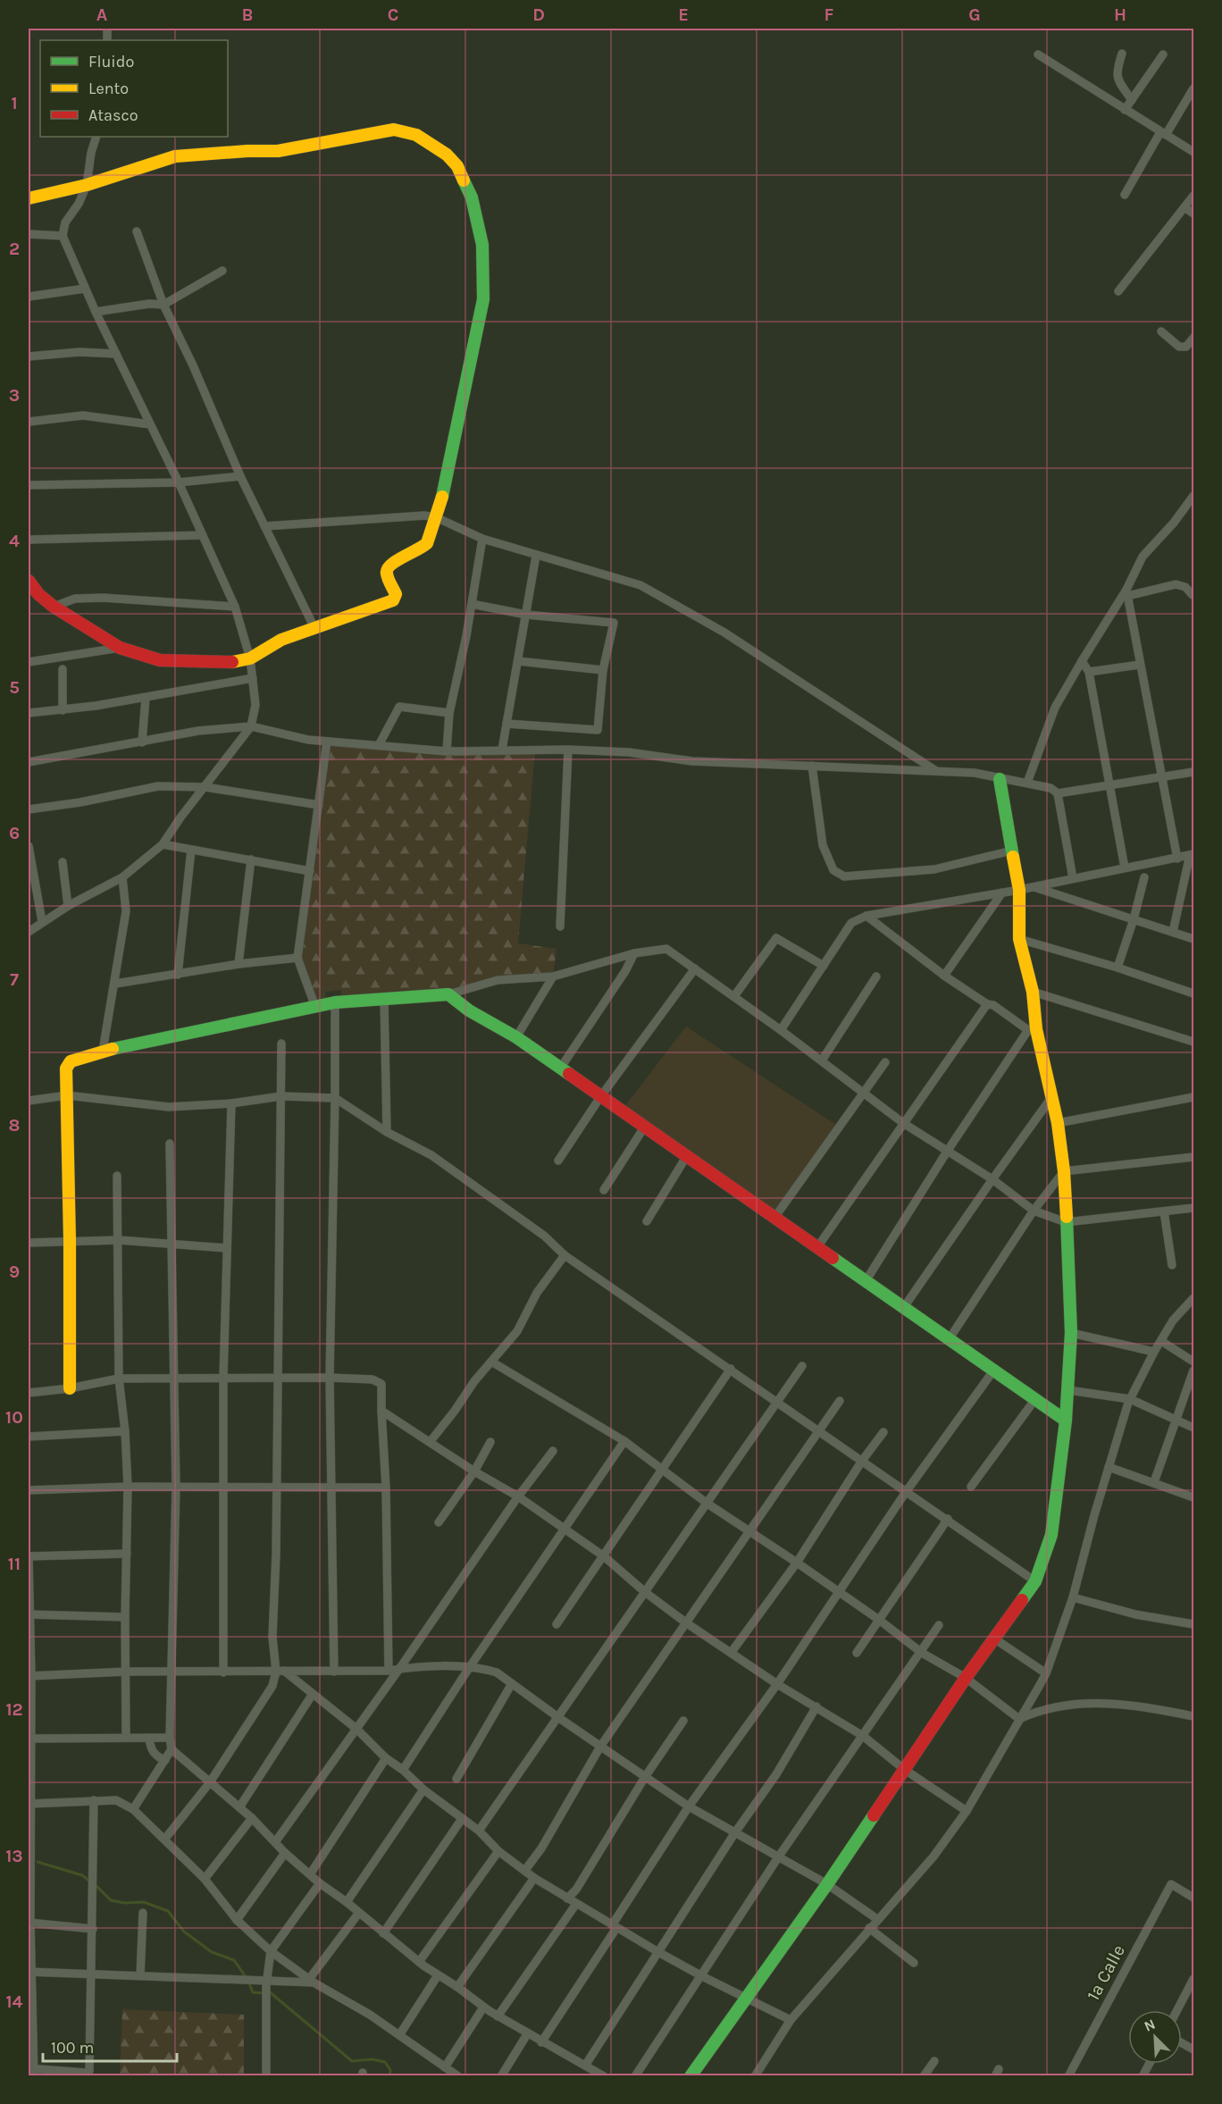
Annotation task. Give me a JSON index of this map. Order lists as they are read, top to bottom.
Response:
{
  "streets": {
    "street": ["1a Calle"]
  },
  "legend": ["Fluido", "Lento", "Atasco"],
  "scale_bar": "100 m",
  "north": "top left",
  "grid": {
    "columns": [
      "A",
      "B",
      "C",
      "D",
      "E",
      "F",
      "G",
      "H"
    ],
    "rows": [
      "1",
      "2",
      "3",
      "4",
      "5",
      "6",
      "7",
      "8",
      "9",
      "10",
      "11",
      "12",
      "13",
      "14"
    ]
  }
}
